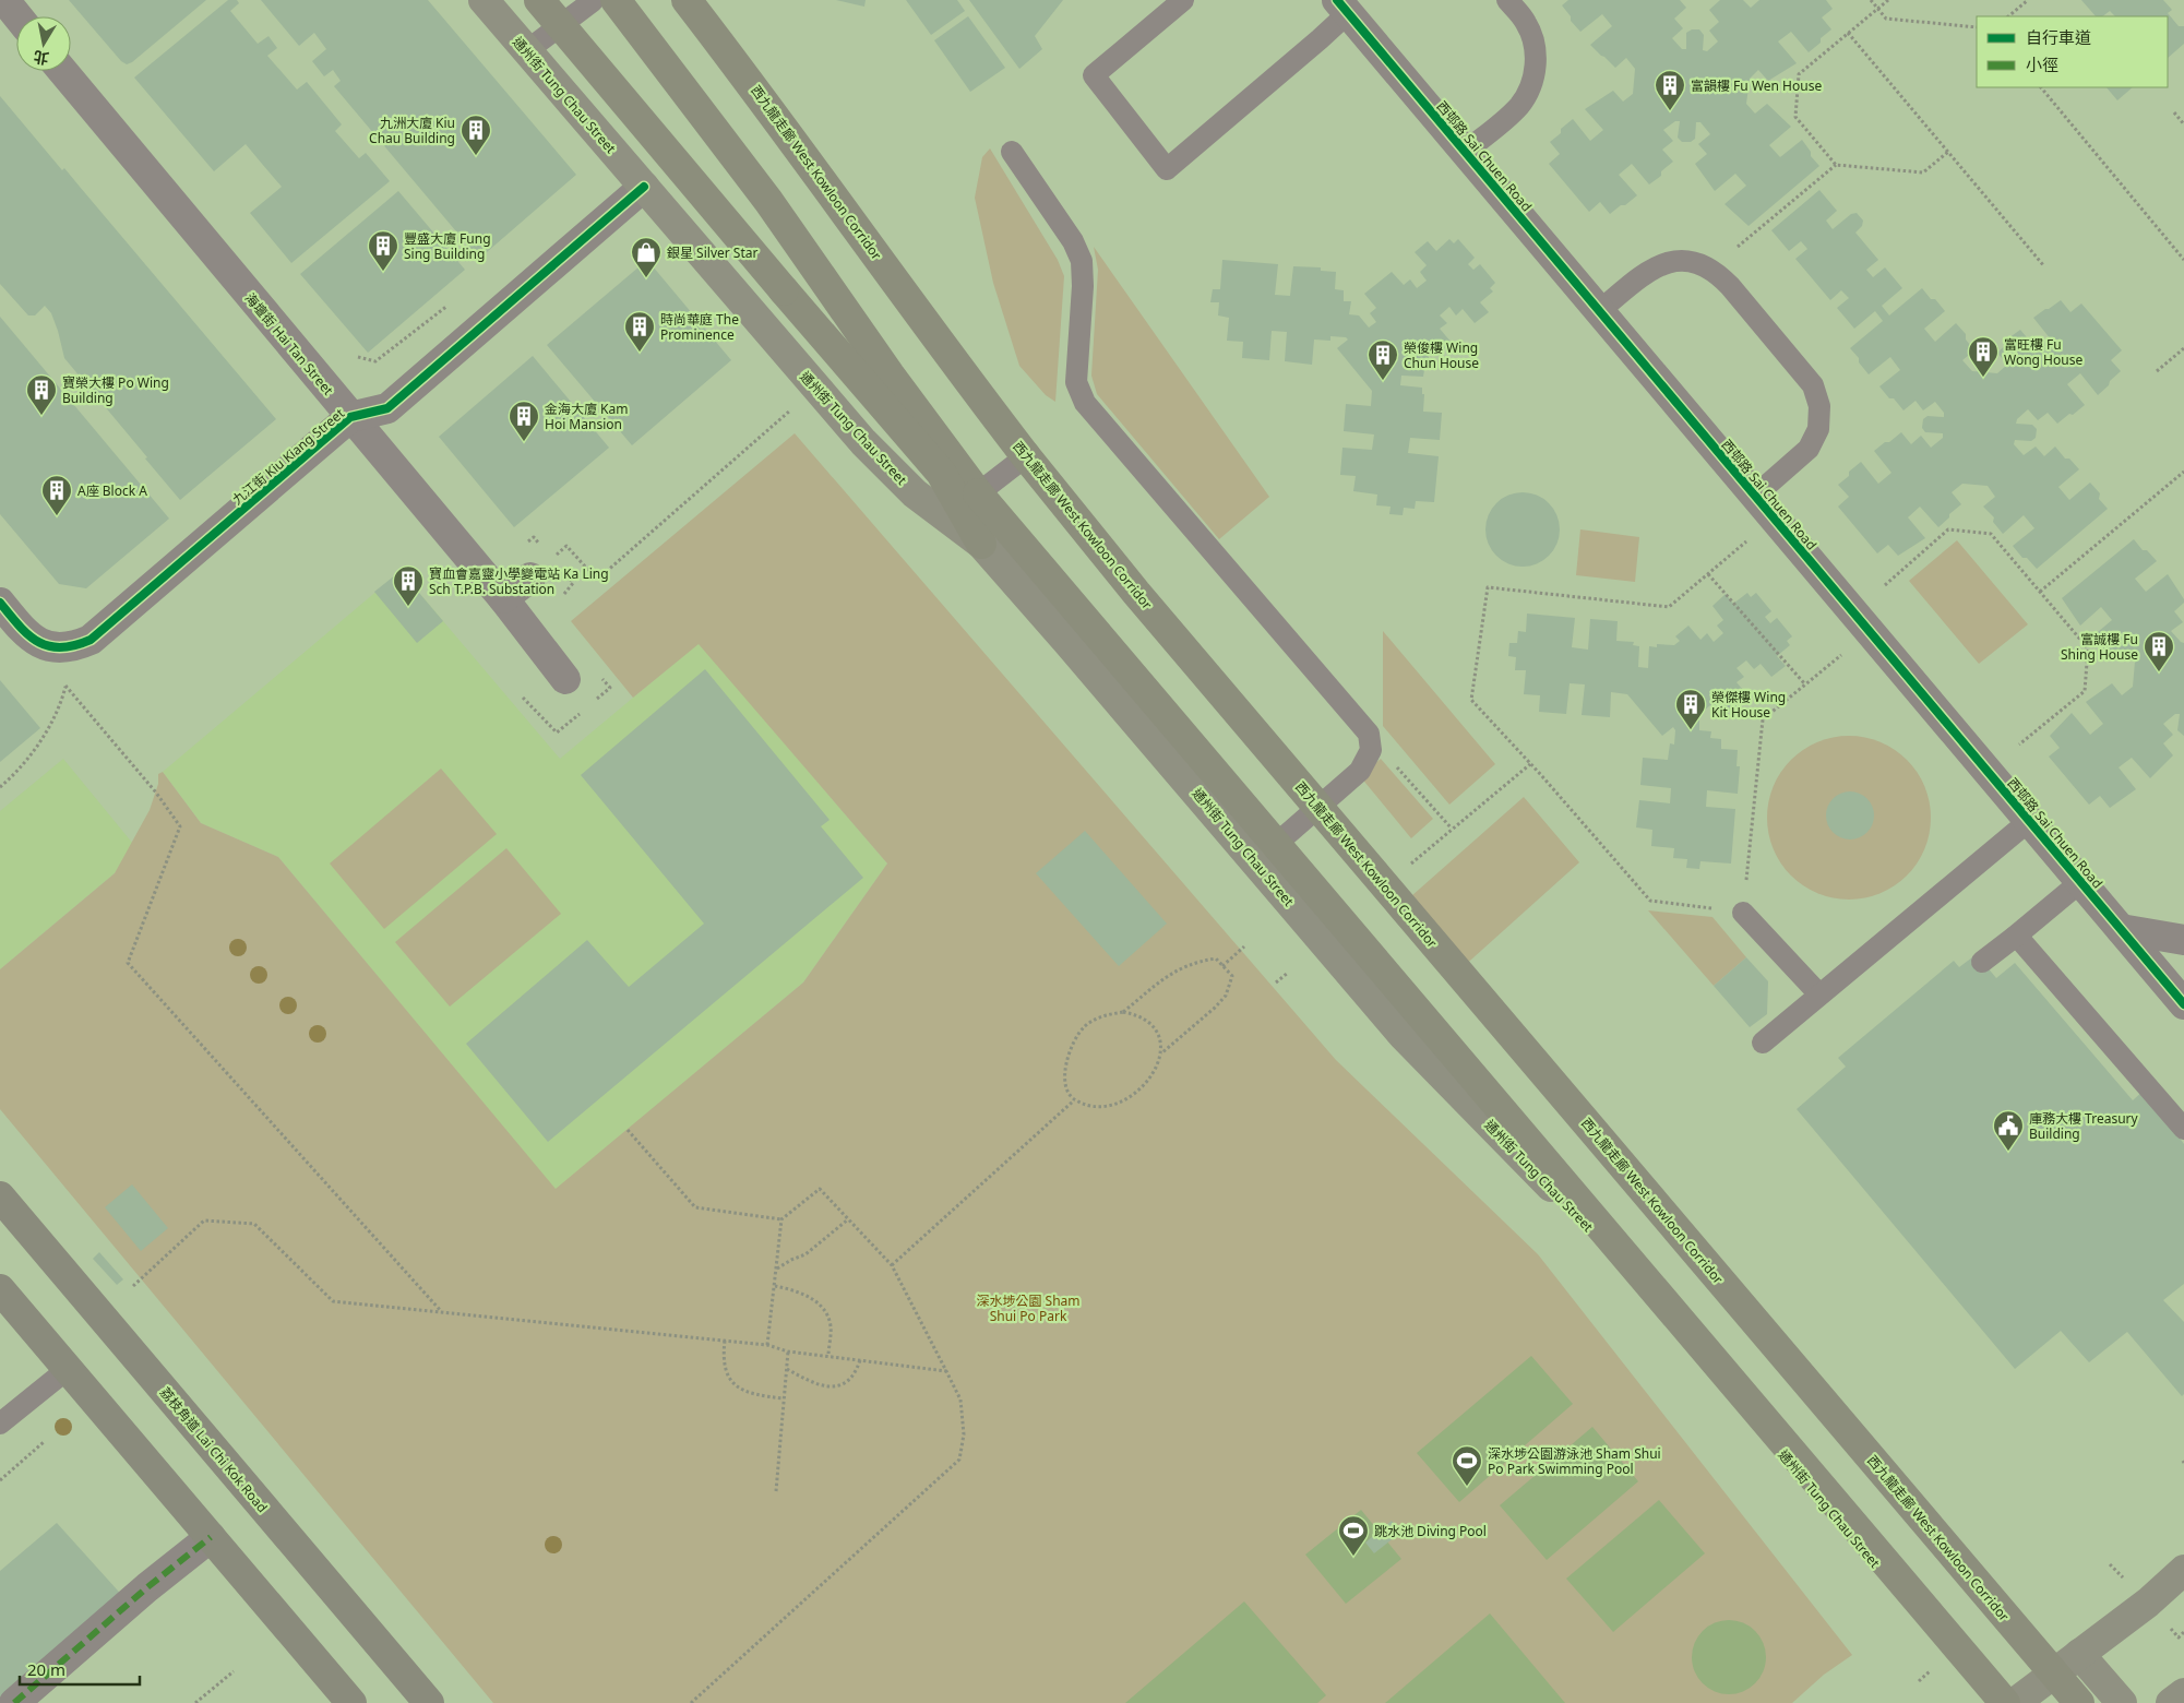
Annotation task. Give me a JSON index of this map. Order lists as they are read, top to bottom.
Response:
{
  "streets": {
    "highway": ["西九龍走廊 West Kowloon Corridor"],
    "main road": ["通州街 Tung Chau Street", "荔枝角道 Lai Chi Kok Road"],
    "street": ["西邨路 Sai Chuen Road", "海壇街 Hai Tan Street", "九江街 Kiu Kiang Street"]
  },
  "crossings": [
    ["通州街 Tung Chau Street", "九江街 Kiu Kiang Street"],
    ["海壇街 Hai Tan Street", "九江街 Kiu Kiang Street"]
  ],
  "parks": ["深水埗公園 Sham Shui Po Park"],
  "places": {
    "building": [
      "富韻樓 Fu Wen House",
      "九洲大廈 Kiu Chau Building",
      "豐盛大廈 Fung Sing Building",
      "時尚華庭 The Prominence",
      "富旺樓 Fu Wong House",
      "榮俊樓 Wing Chun House",
      "寶榮大樓 Po Wing Building",
      "金海大廈 Kam Hoi Mansion",
      "A座 Block A",
      "寶血會嘉靈小學變電站 Ka Ling Sch T.P.B. Substation",
      "富誠樓 Fu Shing House",
      "榮傑樓 Wing Kit House"
    ],
    "shop": ["銀星 Silver Star"],
    "public building": ["庫務大樓 Treasury Building"],
    "sports": ["深水埗公園游泳池 Sham Shui Po Park Swimming Pool", "跳水池 Diving Pool"]
  },
  "legend": ["自行車道", "小徑"],
  "scale_bar": "20 m",
  "north": "bottom"
}
